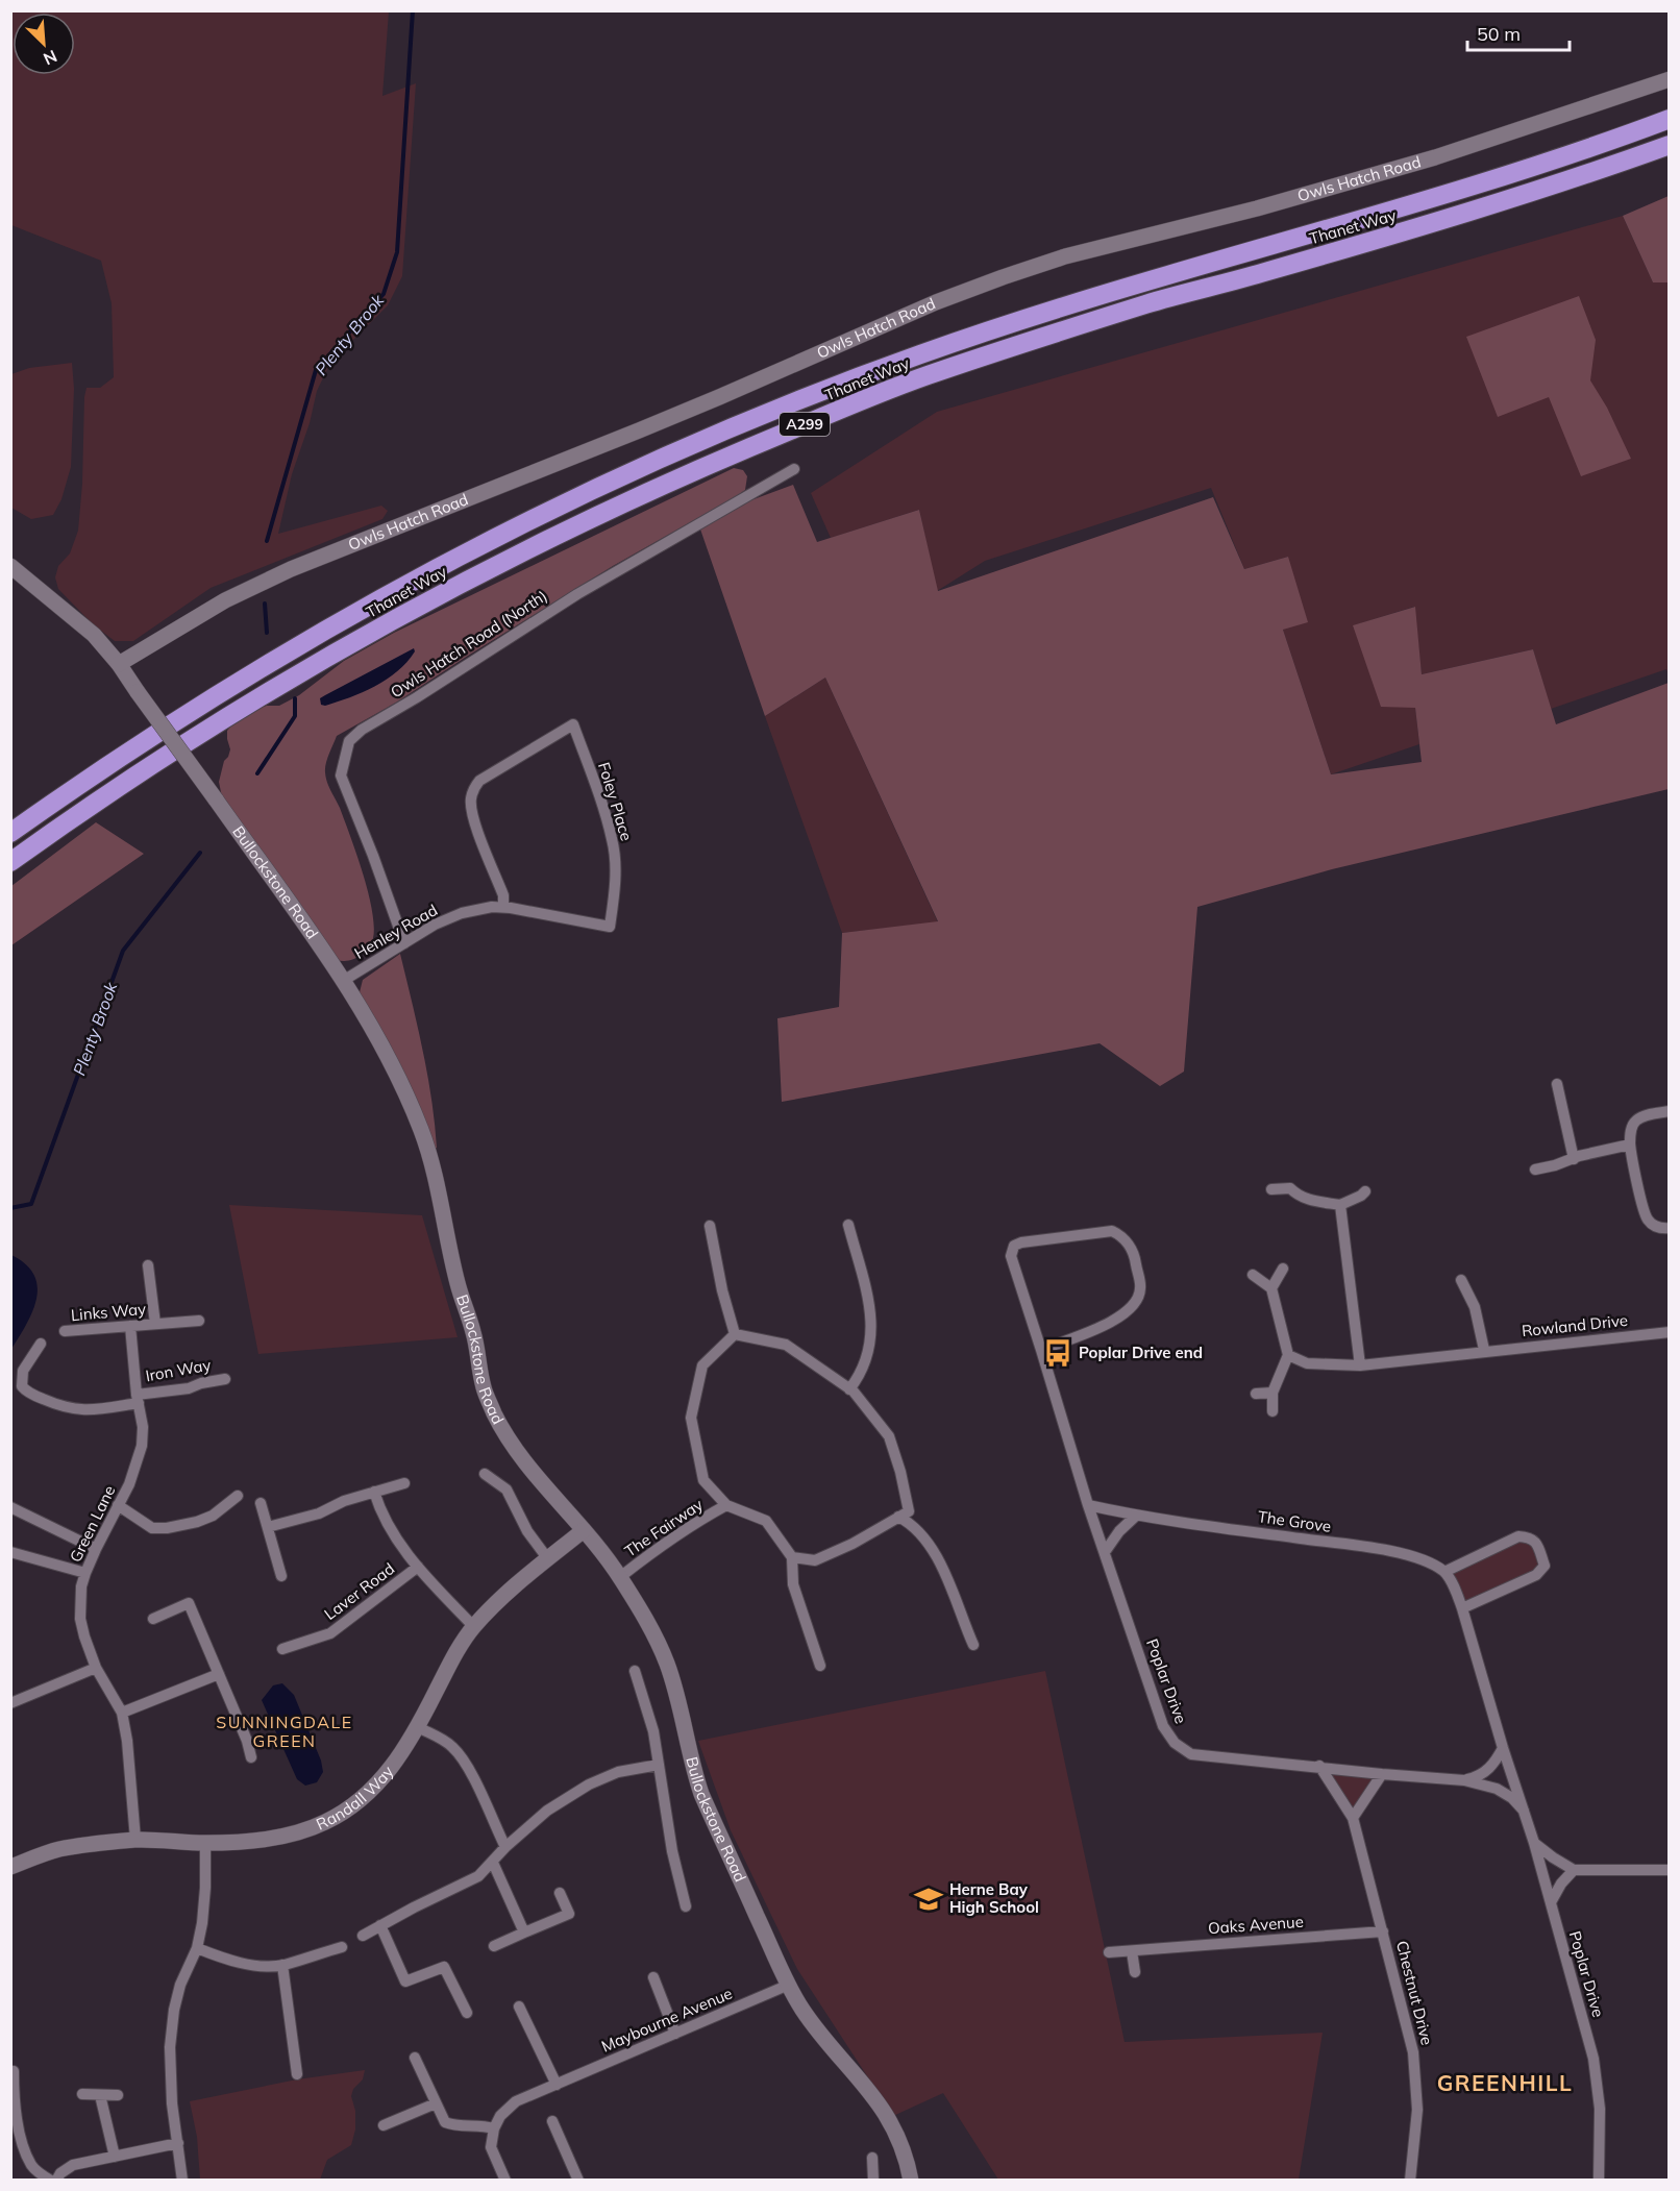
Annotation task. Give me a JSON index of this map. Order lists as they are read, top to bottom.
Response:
{
  "streets": {
    "highway": ["Thanet Way", "A299"],
    "street": [
      "Owls Hatch Road",
      "Owls Hatch Road (North)",
      "Foley Place",
      "Bullockstone Road",
      "Henley Road",
      "Links Way",
      "Rowland Drive",
      "Iron Way",
      "The Grove",
      "Green Lane",
      "The Fairway",
      "Laver Road",
      "Poplar Drive",
      "Randall Way",
      "Oaks Avenue",
      "Chestnut Drive",
      "Maybourne Avenue"
    ]
  },
  "crossings": [
    ["Owls Hatch Road", "Bullockstone Road"],
    ["Owls Hatch Road (North)", "Henley Road"],
    ["Foley Place", "Henley Road"],
    ["Bullockstone Road", "Henley Road"],
    ["Bullockstone Road", "The Fairway"],
    ["Bullockstone Road", "Randall Way"],
    ["Bullockstone Road", "Maybourne Avenue"],
    ["Links Way", "Green Lane"],
    ["Iron Way", "Green Lane"],
    ["The Grove", "Poplar Drive"],
    ["Green Lane", "Randall Way"],
    ["Laver Road", "Randall Way"],
    ["Poplar Drive", "Chestnut Drive"],
    ["Oaks Avenue", "Chestnut Drive"]
  ],
  "districts": ["SUNNINGDALE GREEN", "GREENHILL"],
  "water": ["Plenty Brook"],
  "places": {
    "bus stop": ["Poplar Drive end"],
    "school or university": ["Herne Bay High School"]
  },
  "scale_bar": "50 m",
  "north": "bottom right"
}
